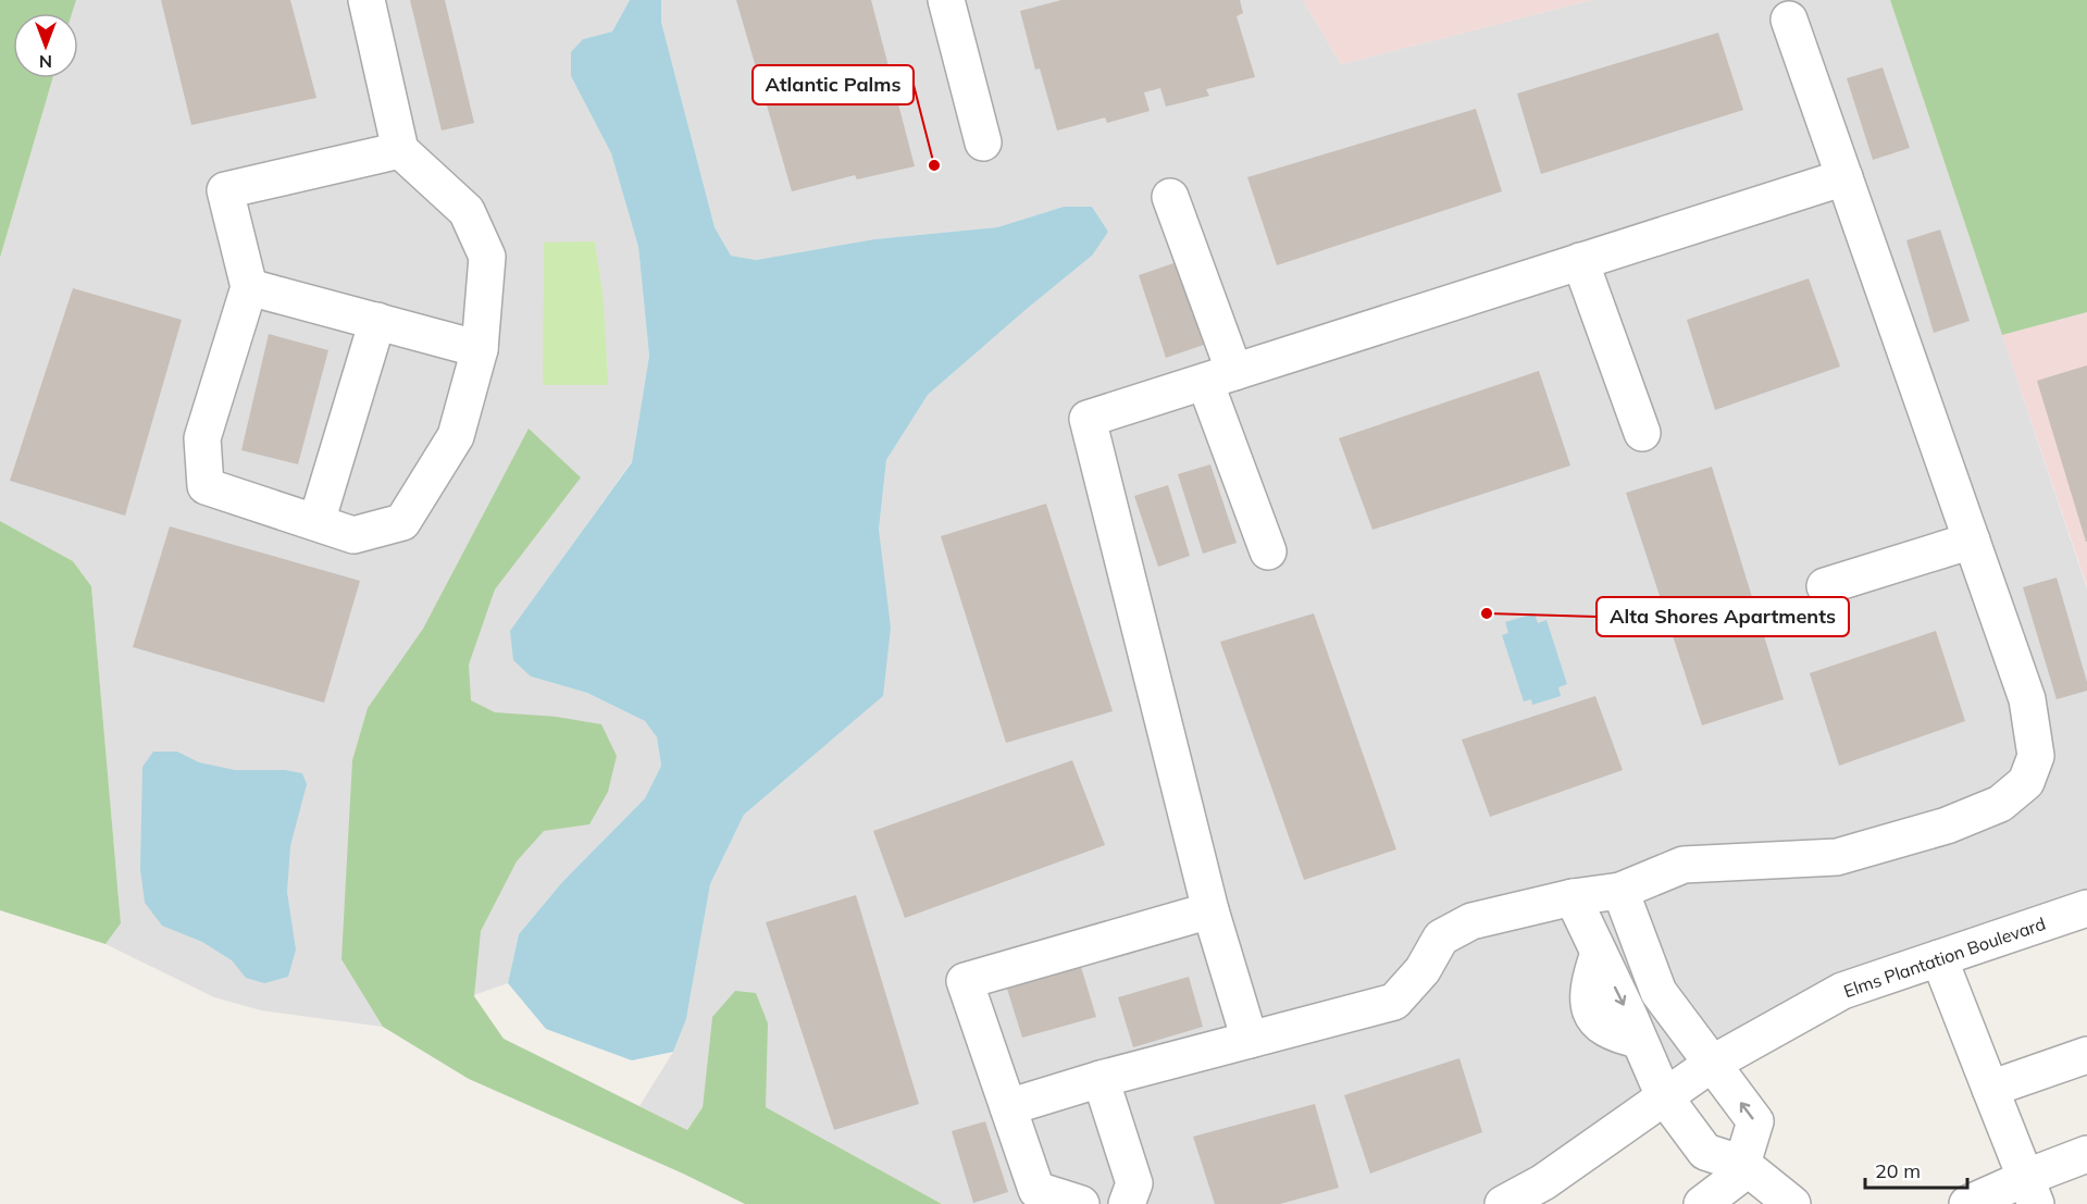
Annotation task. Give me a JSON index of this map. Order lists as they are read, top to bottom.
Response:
{
  "streets": {
    "street": ["Elms Plantation Boulevard"]
  },
  "places": ["Atlantic Palms", "Alta Shores Apartments"],
  "scale_bar": "20 m",
  "north": "bottom"
}
